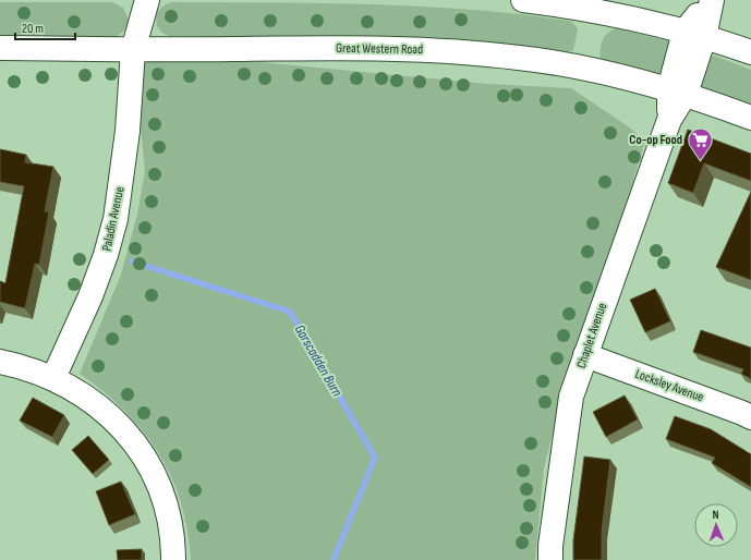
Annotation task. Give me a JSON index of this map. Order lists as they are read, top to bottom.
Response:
{
  "streets": {
    "street": [
      "Great Western Road",
      "Paladin Avenue",
      "Chaplet Avenue",
      "Locksley Avenue"
    ]
  },
  "crossings": [
    ["Great Western Road", "Paladin Avenue"],
    ["Great Western Road", "Chaplet Avenue"],
    ["Chaplet Avenue", "Locksley Avenue"]
  ],
  "water": ["Garscadden Burn"],
  "places": {
    "supermarket": ["Co-op Food"]
  },
  "scale_bar": "20 m",
  "north": "top"
}
